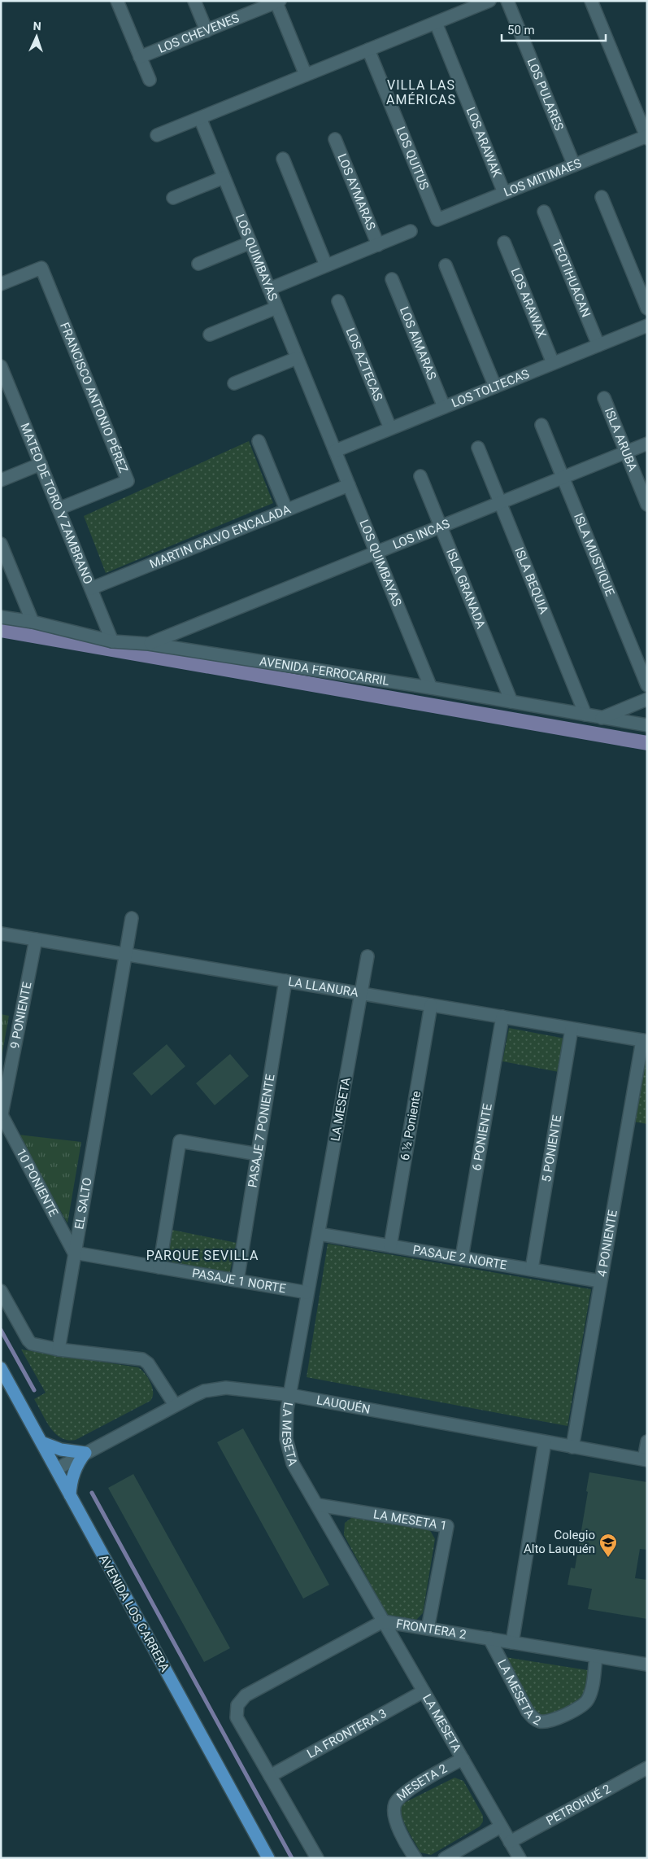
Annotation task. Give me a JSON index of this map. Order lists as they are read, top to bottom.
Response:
{
  "streets": {
    "main road": ["AVENIDA LOS CARRERA"],
    "street": [
      "LOS CHEVENES",
      "LOS PULARES",
      "LOS ARAWAK",
      "LOS QUITUS",
      "LOS MITIMAES",
      "LOS AYMARAS",
      "LOS QUIMBAYAS",
      "TEOTIHUACAN",
      "LOS ARAWAX",
      "LOS AIMARAS",
      "LOS AZTECAS",
      "LOS TOLTECAS",
      "FRANCISCO ANTONIO PÉREZ",
      "ISLA ARUBA",
      "MATEO DE TORO Y ZAMBRANO",
      "LOS INCAS",
      "MARTIN CALVO ENCALADA",
      "ISLA MUSTIQUE",
      "ISLA BEQUIA",
      "ISLA GRANADA",
      "AVENIDA FERROCARRIL",
      "LA LLANURA",
      "9 PONIENTE",
      "LA MESETA",
      "6 ½ Poniente",
      "PASAJE 7 PONIENTE",
      "6 PONIENTE",
      "5 PONIENTE",
      "10 PONIENTE",
      "EL SALTO",
      "4 PONIENTE",
      "PASAJE 2 NORTE",
      "PASAJE 1 NORTE",
      "LAUQUÉN",
      "LA MESETA 1",
      "FRONTERA 2",
      "LA MESETA 2",
      "LA FRONTERA 3",
      "MESETA 2",
      "PETROHUÉ 2"
    ]
  },
  "crossings": [
    ["LOS PULARES", "LOS MITIMAES"],
    ["LOS ARAWAK", "LOS MITIMAES"],
    ["LOS QUITUS", "LOS MITIMAES"],
    ["LOS QUIMBAYAS", "LOS TOLTECAS"],
    ["LOS QUIMBAYAS", "LOS INCAS"],
    ["LOS QUIMBAYAS", "MARTIN CALVO ENCALADA"],
    ["LOS QUIMBAYAS", "AVENIDA FERROCARRIL"],
    ["TEOTIHUACAN", "LOS TOLTECAS"],
    ["LOS ARAWAX", "LOS TOLTECAS"],
    ["LOS AIMARAS", "LOS TOLTECAS"],
    ["LOS AZTECAS", "LOS TOLTECAS"],
    ["FRANCISCO ANTONIO PÉREZ", "MATEO DE TORO Y ZAMBRANO"],
    ["ISLA ARUBA", "LOS INCAS"],
    ["MATEO DE TORO Y ZAMBRANO", "MARTIN CALVO ENCALADA"],
    ["MATEO DE TORO Y ZAMBRANO", "AVENIDA FERROCARRIL"],
    ["LOS INCAS", "ISLA MUSTIQUE"],
    ["LOS INCAS", "ISLA BEQUIA"],
    ["LOS INCAS", "ISLA GRANADA"],
    ["LOS INCAS", "AVENIDA FERROCARRIL"],
    ["ISLA BEQUIA", "AVENIDA FERROCARRIL"],
    ["ISLA GRANADA", "AVENIDA FERROCARRIL"],
    ["LA LLANURA", "9 PONIENTE"],
    ["LA LLANURA", "LA MESETA"],
    ["LA LLANURA", "6 ½ Poniente"],
    ["LA LLANURA", "PASAJE 7 PONIENTE"],
    ["LA LLANURA", "6 PONIENTE"],
    ["LA LLANURA", "5 PONIENTE"],
    ["LA LLANURA", "EL SALTO"],
    ["LA LLANURA", "4 PONIENTE"],
    ["9 PONIENTE", "10 PONIENTE"],
    ["LA MESETA", "PASAJE 2 NORTE"],
    ["LA MESETA", "PASAJE 1 NORTE"],
    ["LA MESETA", "LAUQUÉN"],
    ["LA MESETA", "LA MESETA 1"],
    ["LA MESETA", "FRONTERA 2"],
    ["LA MESETA", "LA FRONTERA 3"],
    ["LA MESETA", "MESETA 2"],
    ["LA MESETA", "PETROHUÉ 2"],
    ["6 ½ Poniente", "PASAJE 2 NORTE"],
    ["PASAJE 7 PONIENTE", "PASAJE 1 NORTE"],
    ["6 PONIENTE", "PASAJE 2 NORTE"],
    ["5 PONIENTE", "PASAJE 2 NORTE"],
    ["10 PONIENTE", "EL SALTO"],
    ["10 PONIENTE", "PASAJE 1 NORTE"],
    ["EL SALTO", "PASAJE 1 NORTE"],
    ["4 PONIENTE", "PASAJE 2 NORTE"],
    ["4 PONIENTE", "LAUQUÉN"],
    ["LAUQUÉN", "AVENIDA LOS CARRERA"],
    ["LA MESETA 1", "FRONTERA 2"],
    ["FRONTERA 2", "LA MESETA 2"],
    ["FRONTERA 2", "LA FRONTERA 3"]
  ],
  "districts": ["VILLA LAS AMÉRICAS", "PARQUE SEVILLA"],
  "places": {
    "school or university": ["Colegio Alto Lauquén"]
  },
  "scale_bar": "50 m",
  "north": "top"
}
